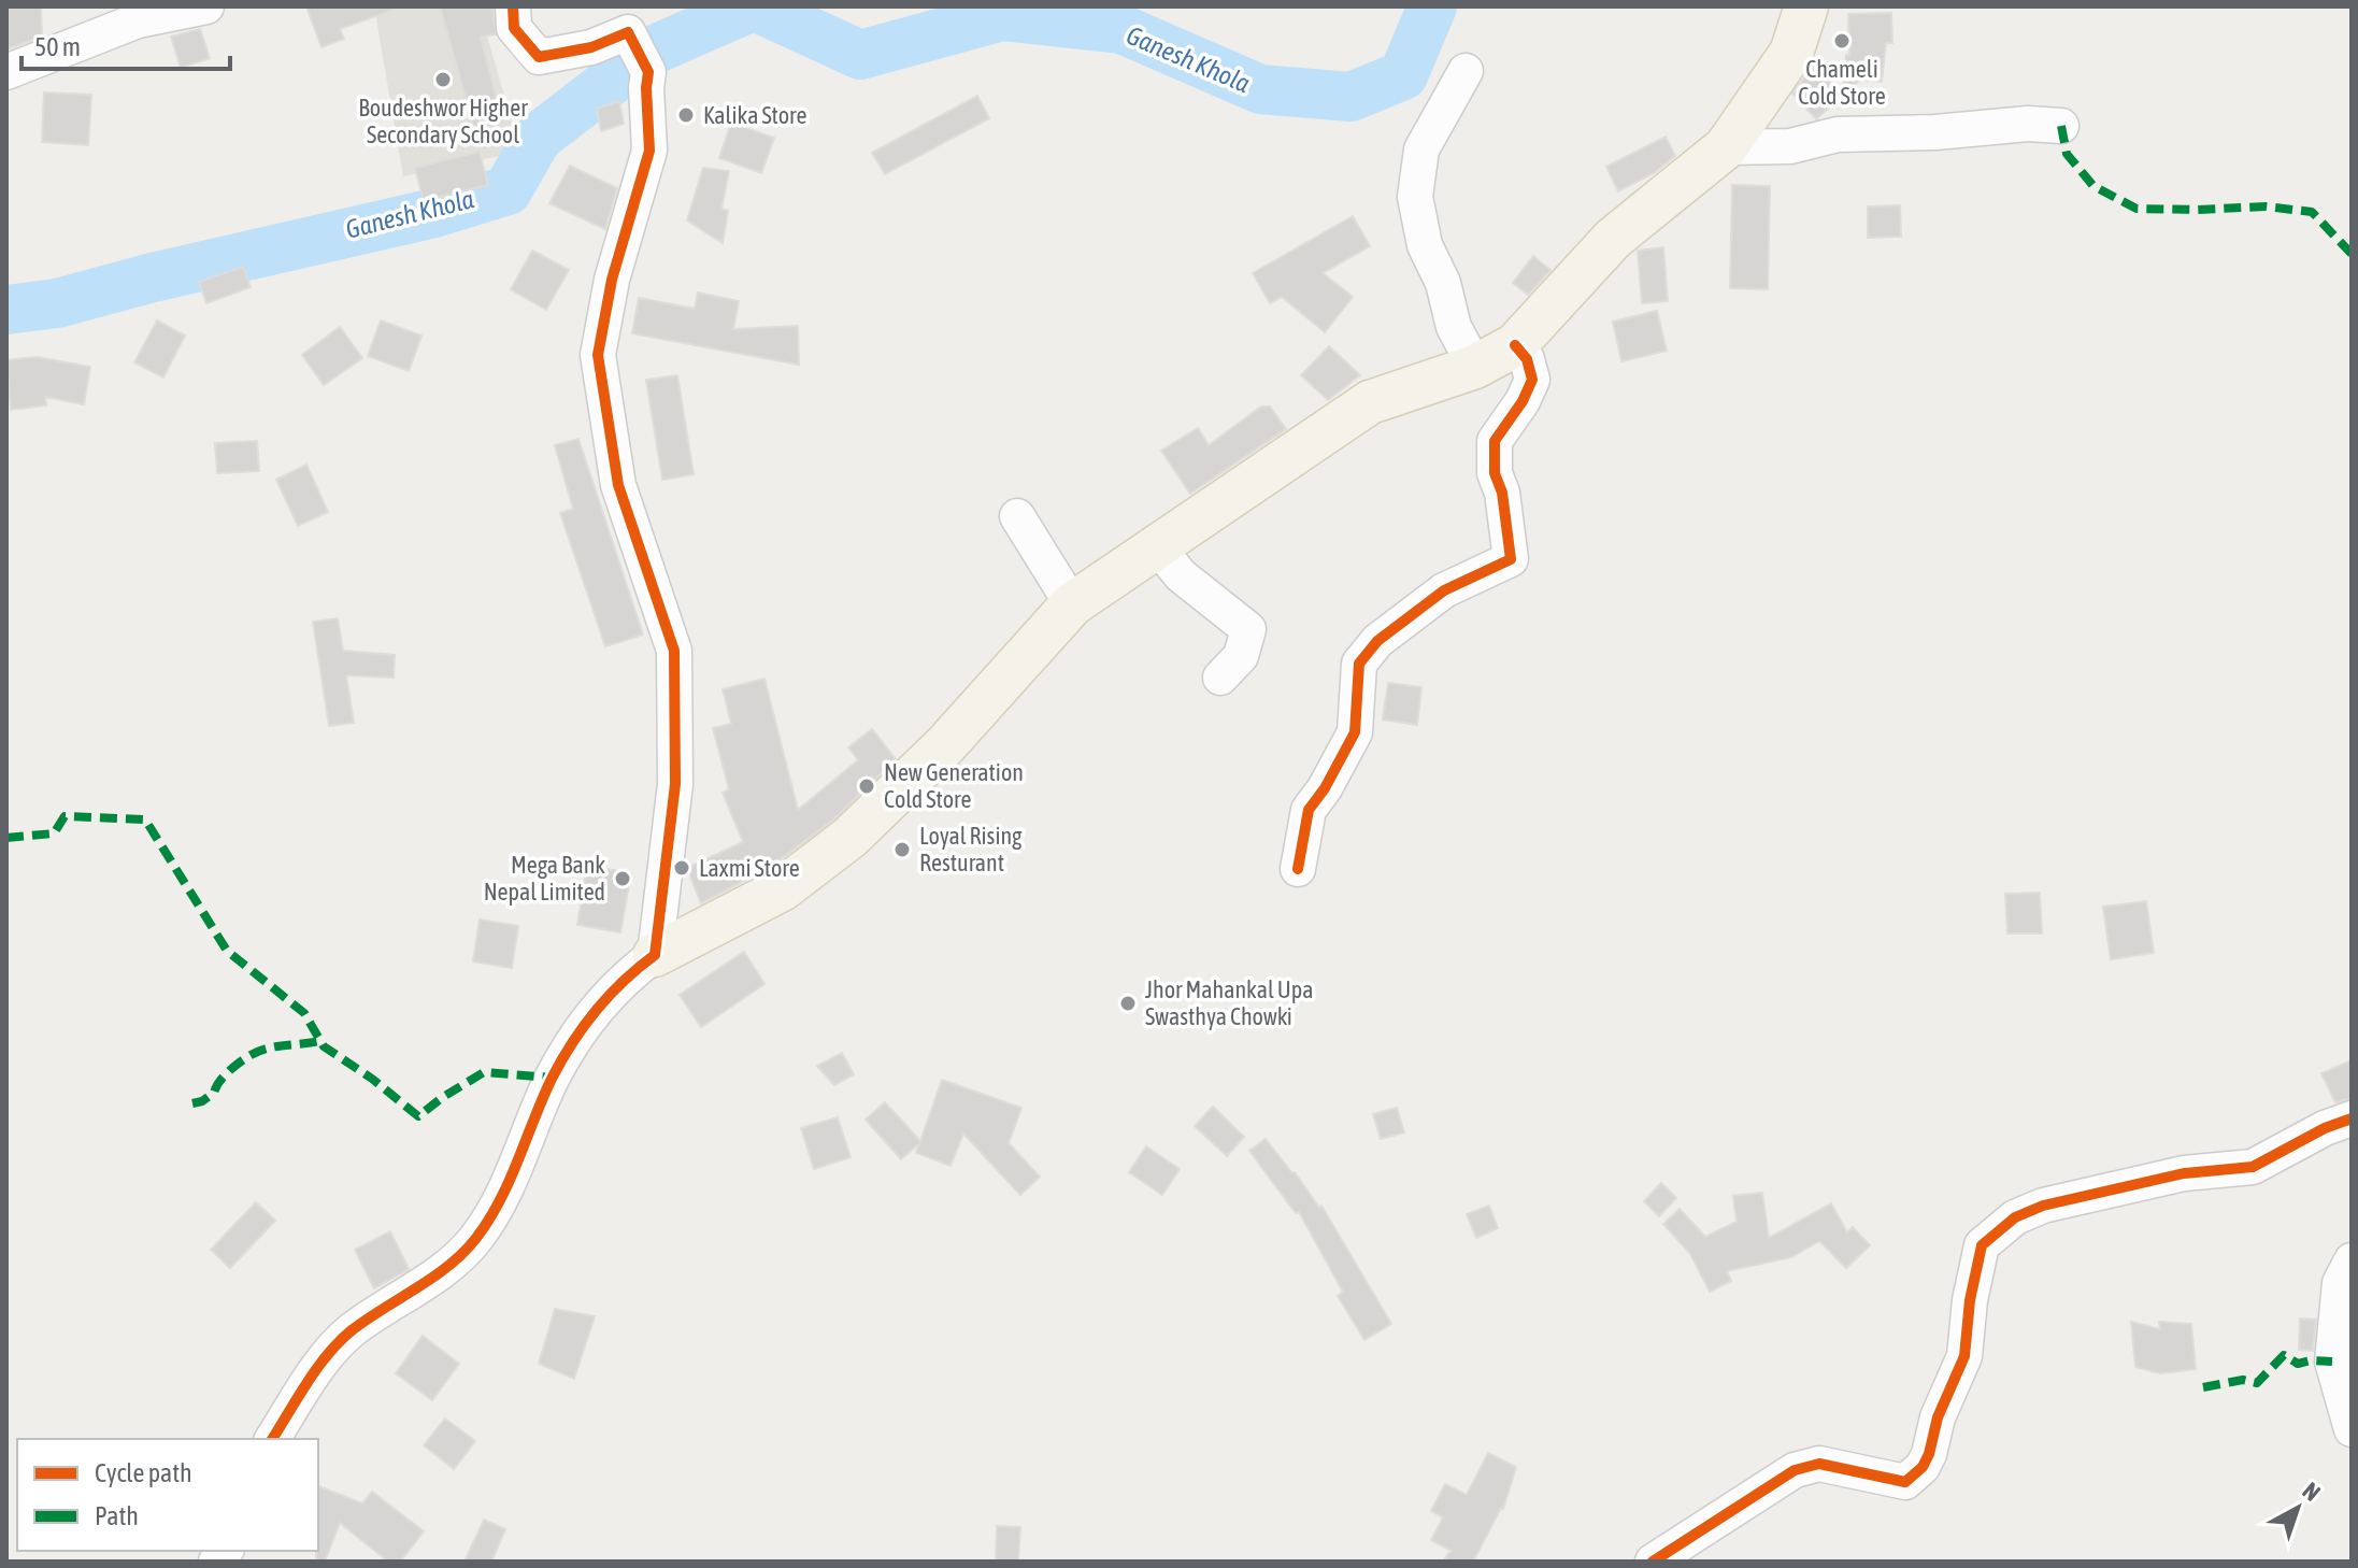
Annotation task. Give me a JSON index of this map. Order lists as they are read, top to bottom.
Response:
{
  "water": ["Ganesh Khola"],
  "places": [
    "Chameli Cold Store",
    "Boudeshwor Higher Secondary School",
    "Kalika Store",
    "New Generation Cold Store",
    "Loyal Rising Resturant",
    "Laxmi Store",
    "Mega Bank Nepal Limited",
    "Jhor Mahankal Upa Swasthya Chowki"
  ],
  "legend": ["Cycle path", "Path"],
  "scale_bar": "50 m",
  "north": "top right"
}
